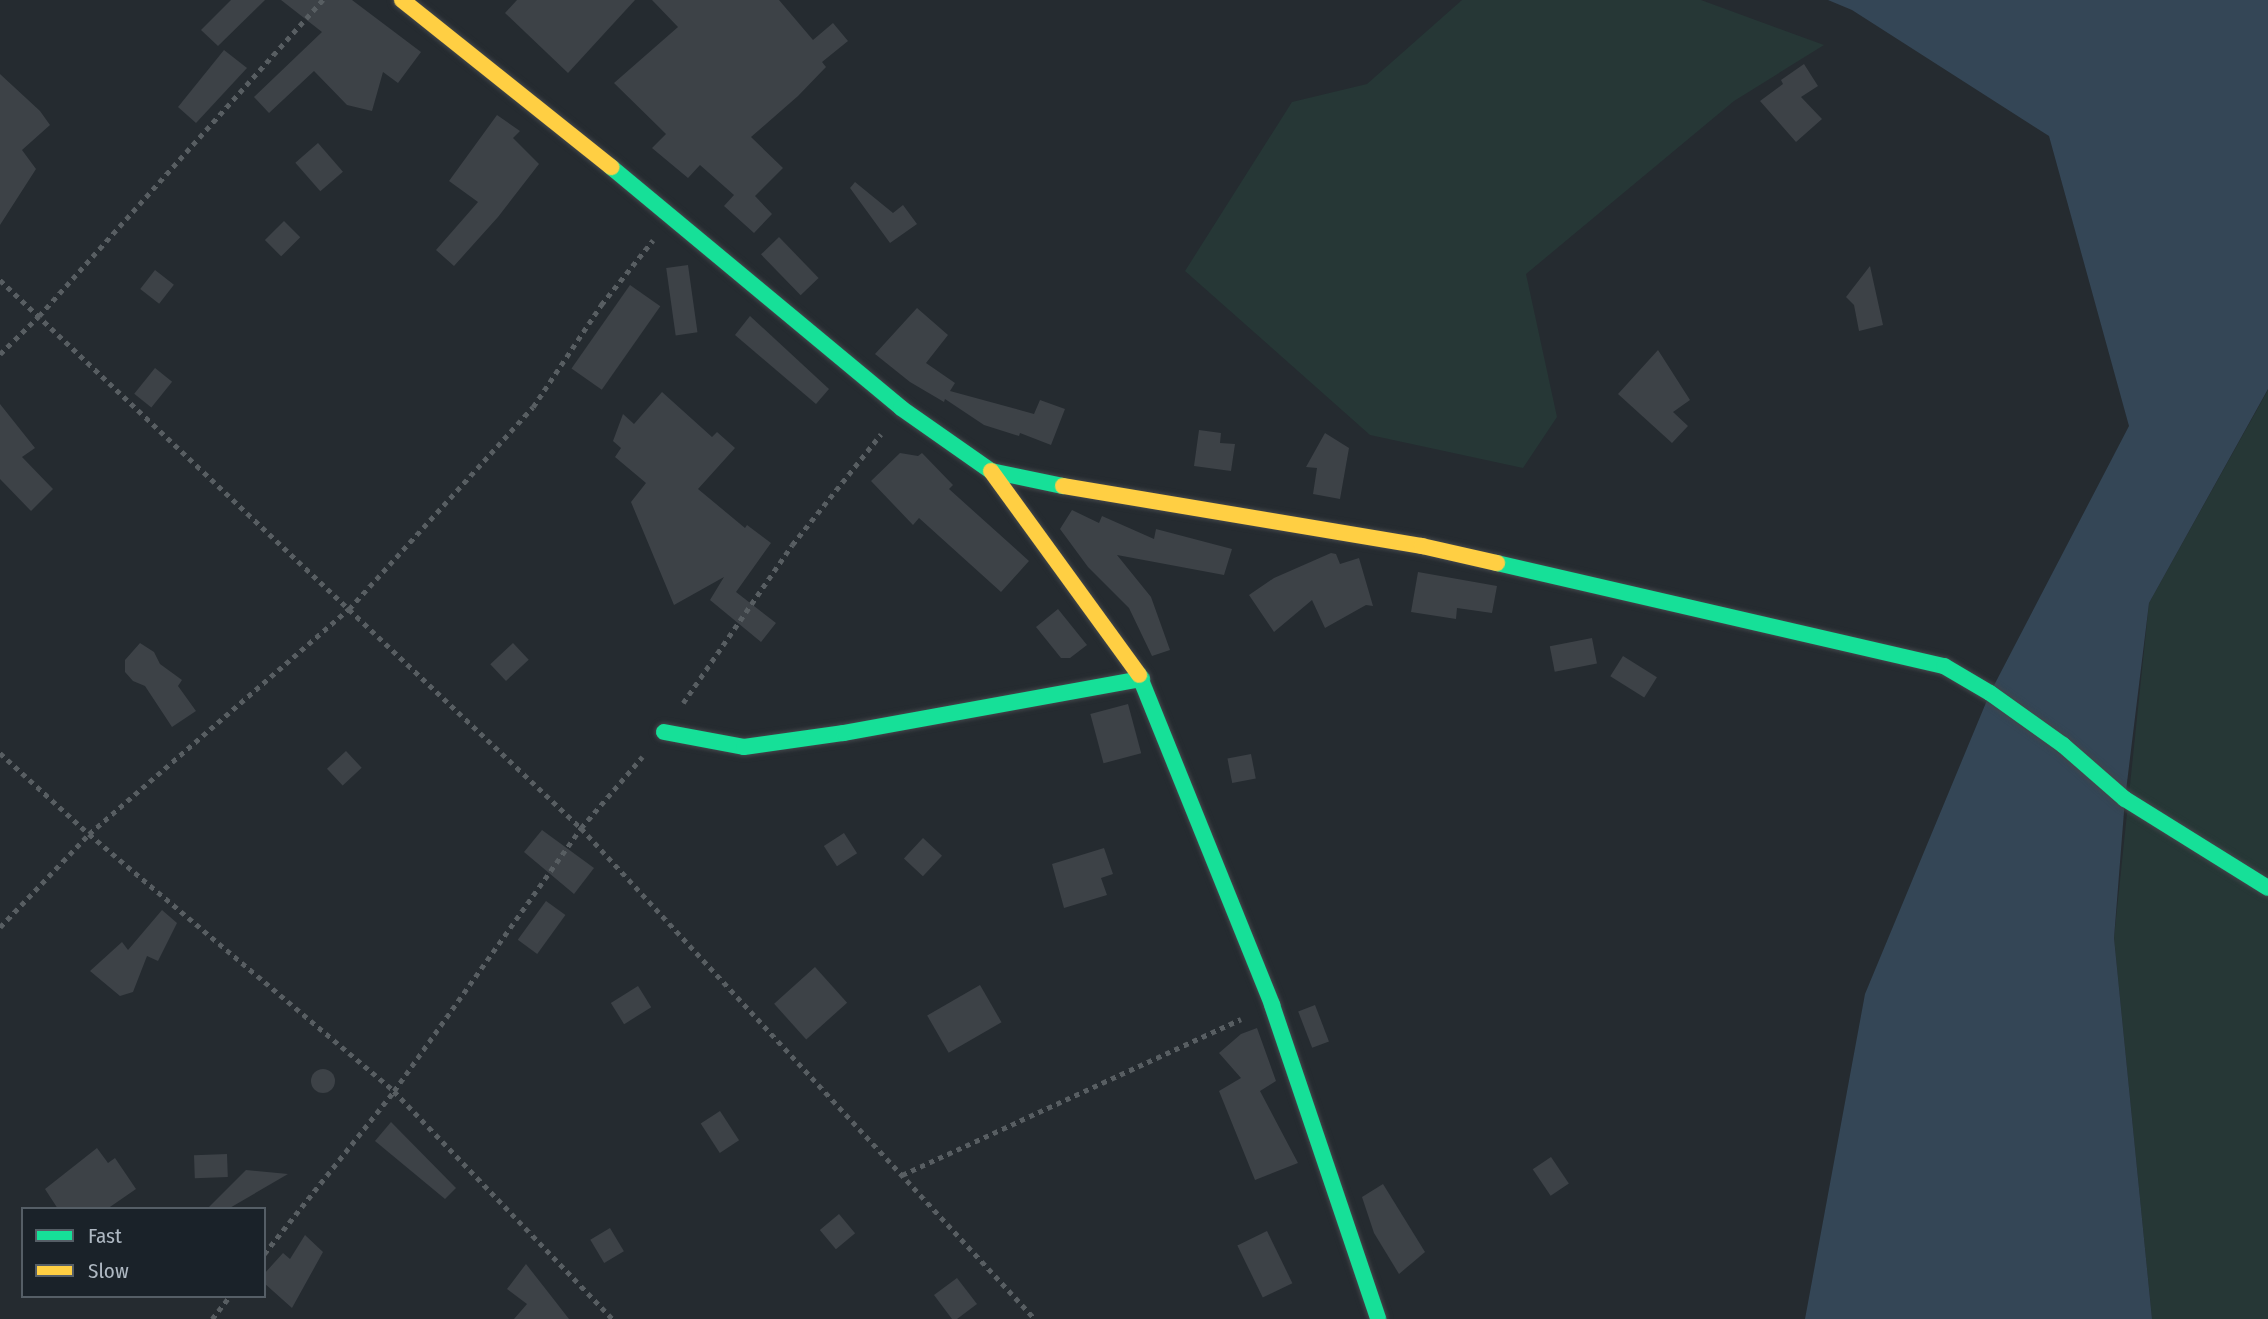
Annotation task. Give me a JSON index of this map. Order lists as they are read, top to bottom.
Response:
{
  "legend": ["Fast", "Slow"]
}
